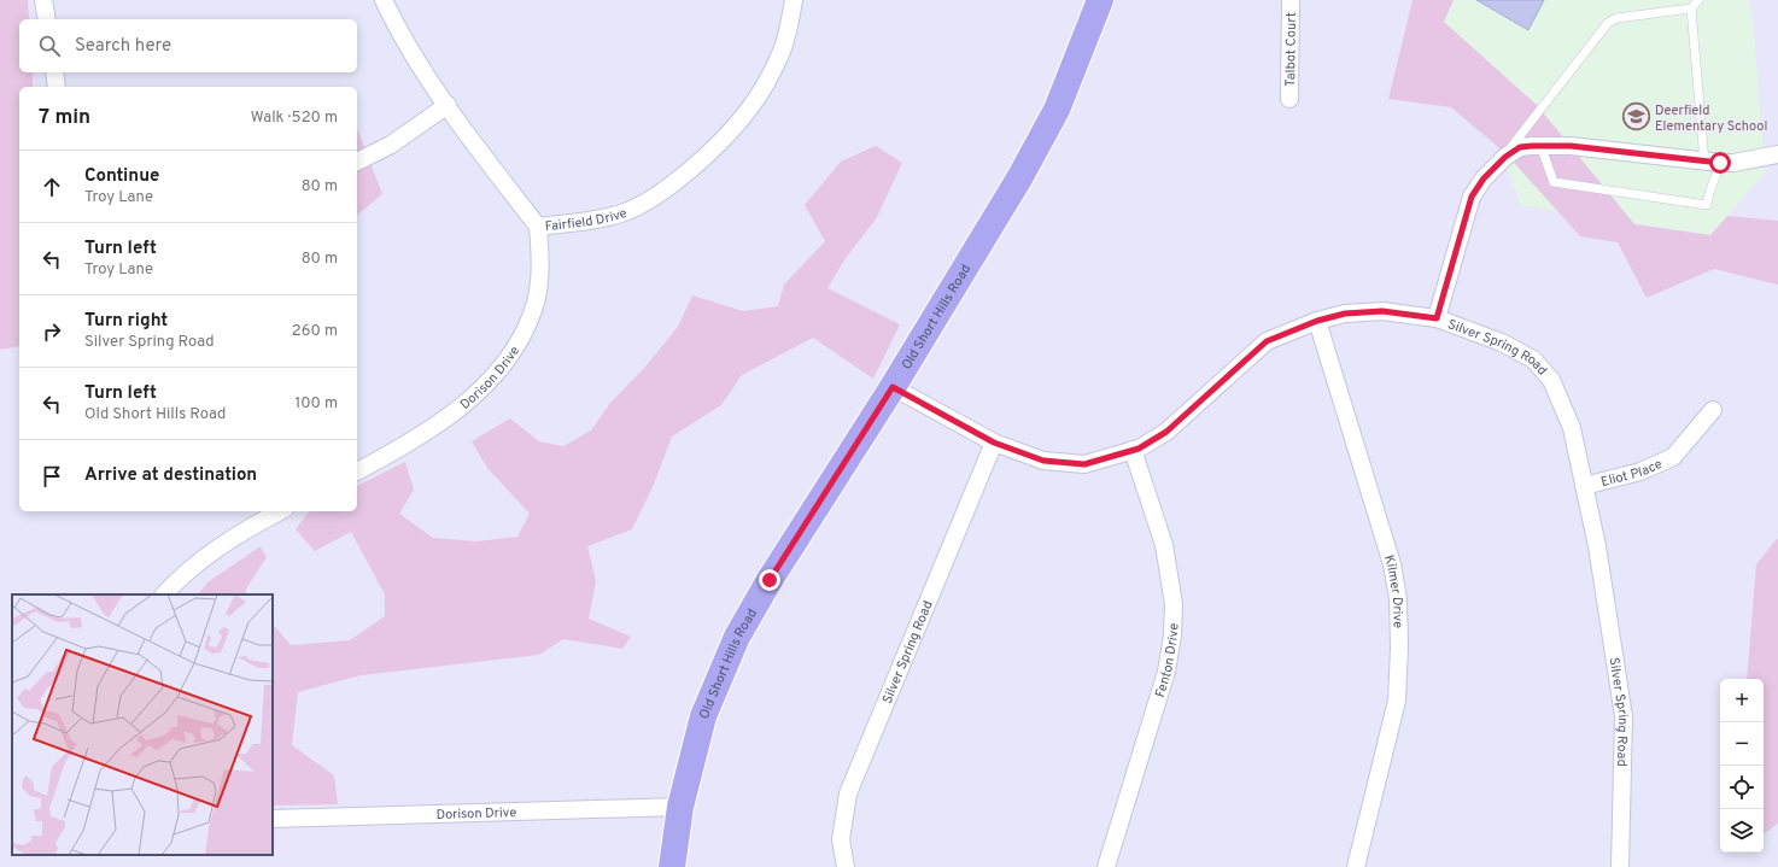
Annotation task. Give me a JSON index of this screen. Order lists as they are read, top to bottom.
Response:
{
  "streets": {
    "main road": ["Old Short Hills Road"],
    "street": [
      "Talbot Court",
      "Fairfield Drive",
      "Silver Spring Road",
      "Dorison Drive",
      "Eliot Place",
      "Kilmer Drive",
      "Fenton Drive"
    ]
  },
  "crossings": [
    ["Fairfield Drive", "Dorison Drive"],
    ["Old Short Hills Road", "Silver Spring Road"],
    ["Old Short Hills Road", "Dorison Drive"],
    ["Silver Spring Road", "Eliot Place"],
    ["Silver Spring Road", "Kilmer Drive"],
    ["Silver Spring Road", "Fenton Drive"]
  ],
  "places": {
    "school or university": ["Deerfield Elementary School"]
  },
  "page": {
    "search": "Search here",
    "heading": ["7 min", "Walk · 520 m"],
    "list": [
      ["Continue", "Troy Lane", "80 m"],
      ["Turn left", "Troy Lane", "80 m"],
      ["Turn right", "Silver Spring Road", "260 m"],
      ["Turn left", "Old Short Hills Road", "100 m"],
      "Arrive at destination"
    ],
    "map_buttons": ["+", "−"]
  }
}
